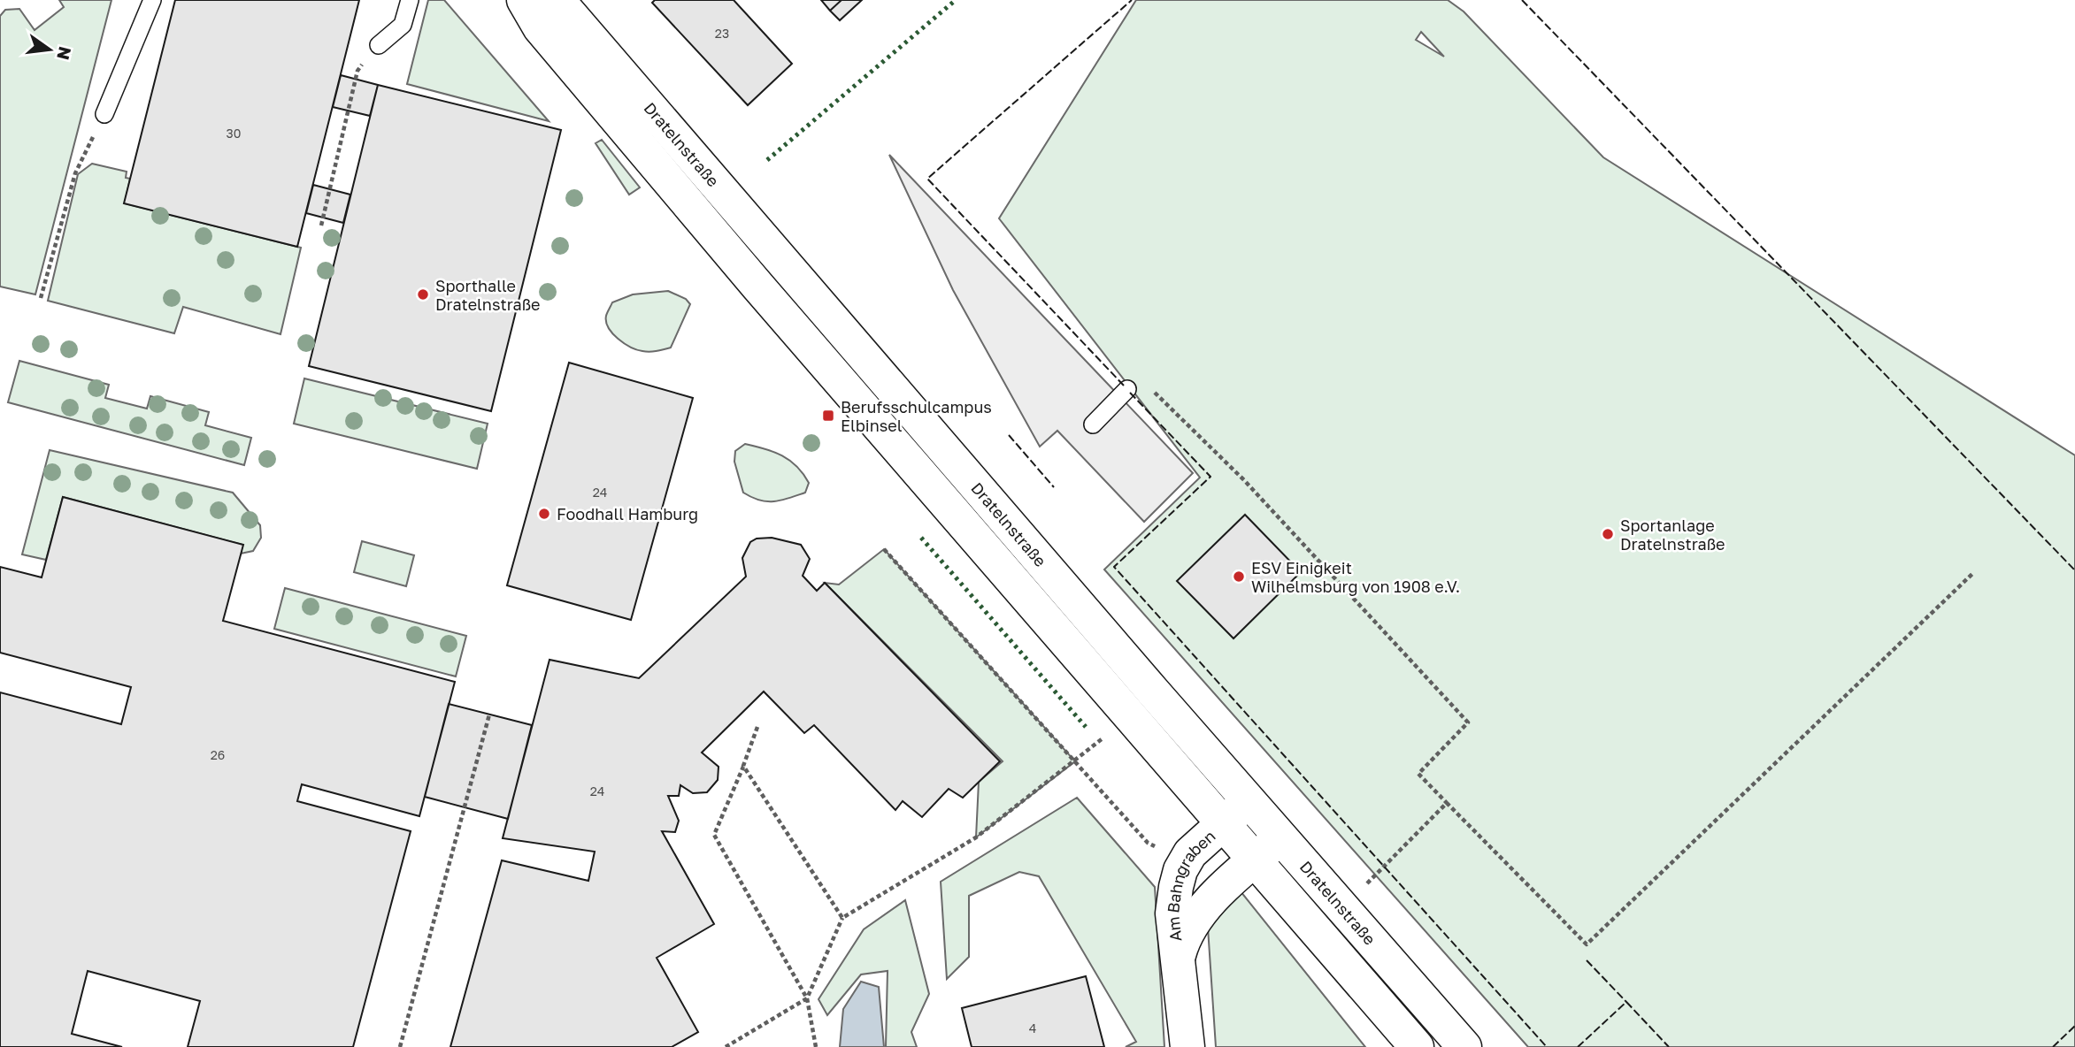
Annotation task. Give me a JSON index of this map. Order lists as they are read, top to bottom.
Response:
{
  "streets": {
    "main road": ["Dratelnstraße", "Am Bahngraben"]
  },
  "crossings": [
    ["Dratelnstraße", "Am Bahngraben"]
  ],
  "places": {
    "other": [
      "Sporthalle Dratelnstraße",
      "Foodhall Hamburg",
      "Sportanlage Dratelnstraße",
      "ESV Einigkeit Wilhelmsburg von 1908 e.V."
    ],
    "transit": ["Berufsschulcampus Elbinsel"]
  },
  "house_numbers": [
    "23",
    "30",
    "24",
    "26",
    "24",
    "4"
  ],
  "north": "right"
}
